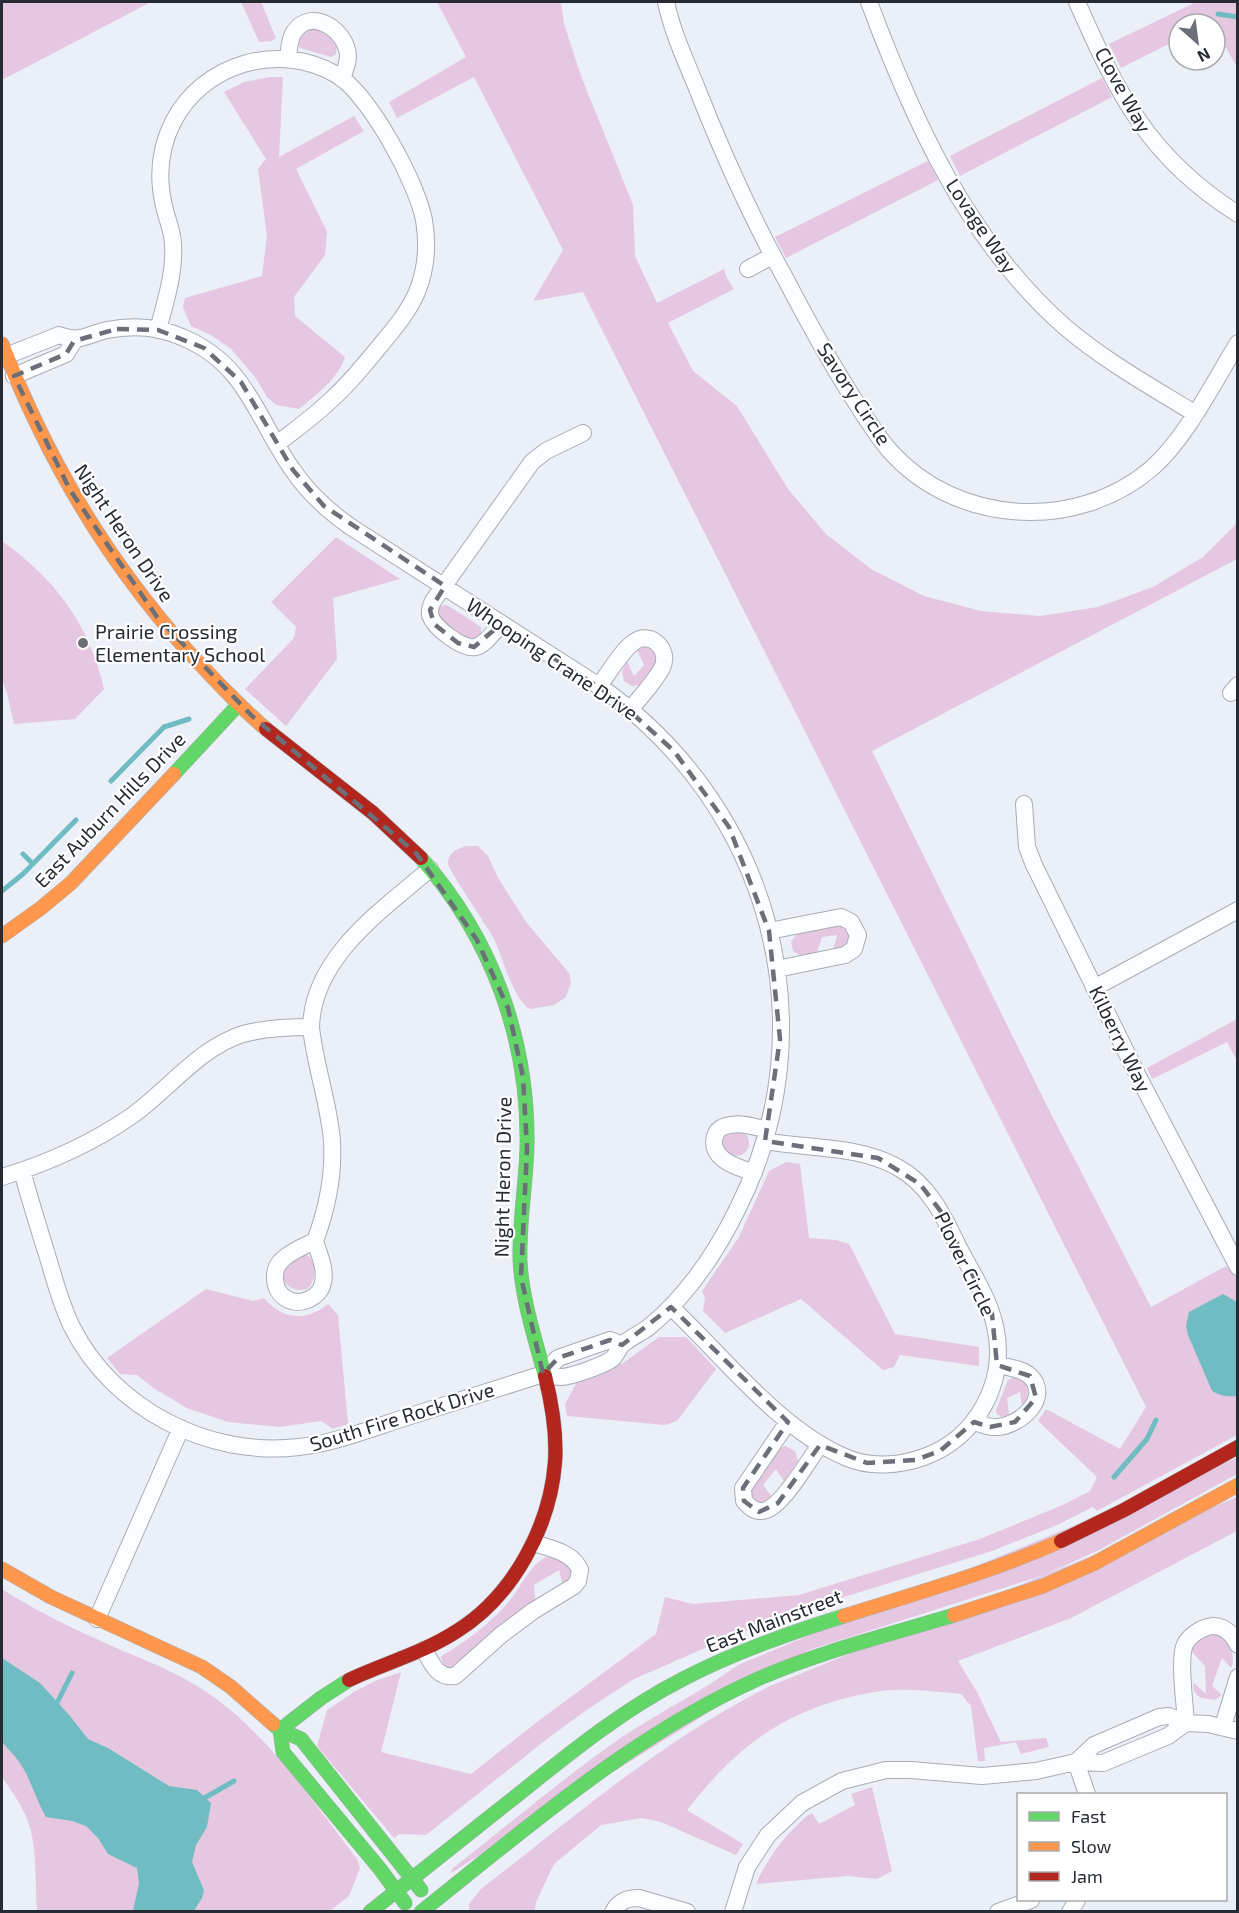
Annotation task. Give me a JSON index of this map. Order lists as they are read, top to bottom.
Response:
{
  "streets": {
    "street": [
      "Clove Way",
      "Lovage Way",
      "Savory Circle",
      "Night Heron Drive",
      "Whooping Crane Drive",
      "East Auburn Hills Drive",
      "Kilberry Way",
      "Plover Circle",
      "South Fire Rock Drive",
      "East Mainstreet"
    ]
  },
  "crossings": [
    ["Lovage Way", "Savory Circle"],
    ["Night Heron Drive", "Whooping Crane Drive"],
    ["Night Heron Drive", "East Auburn Hills Drive"],
    ["Night Heron Drive", "South Fire Rock Drive"],
    ["Whooping Crane Drive", "Plover Circle"],
    ["Whooping Crane Drive", "South Fire Rock Drive"]
  ],
  "places": ["Prairie Crossing Elementary School"],
  "legend": ["Fast", "Slow", "Jam"],
  "north": "bottom right"
}
